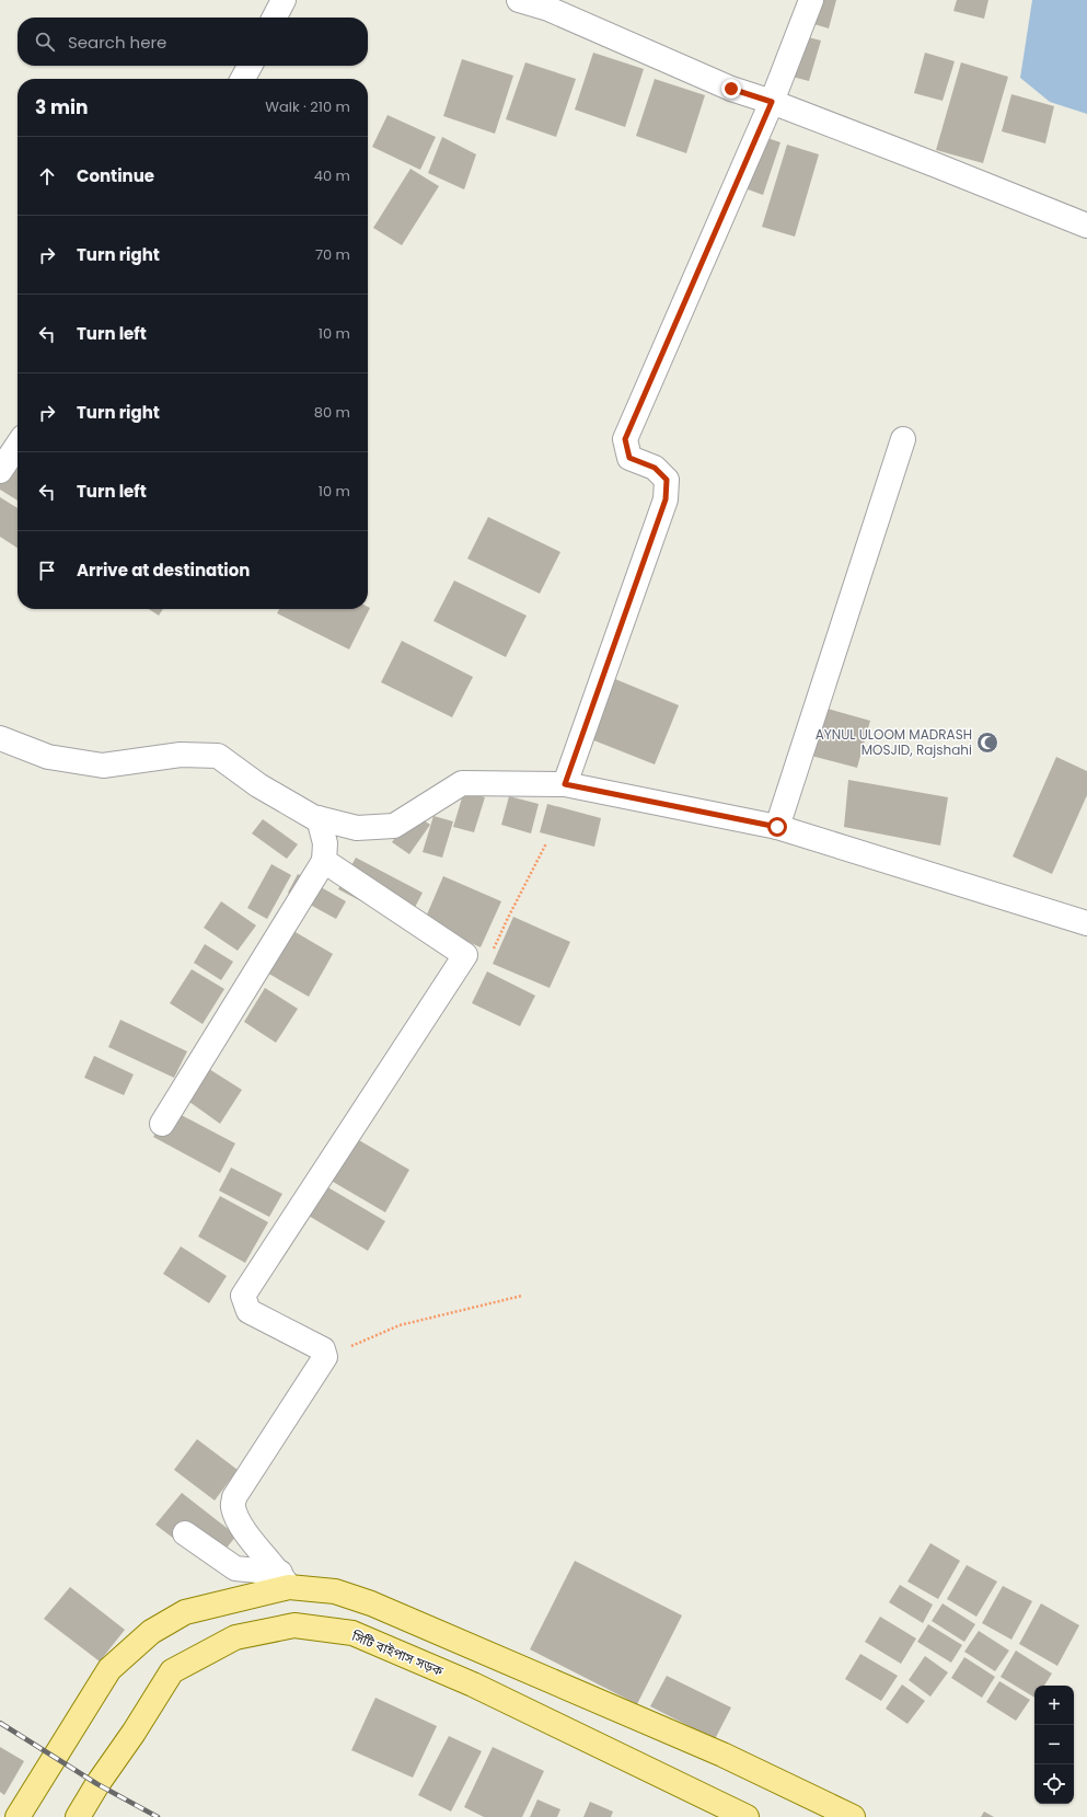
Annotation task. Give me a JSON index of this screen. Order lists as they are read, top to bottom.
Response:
{
  "streets": {
    "main road": ["সিটি বাইপাস সড়ক"]
  },
  "places": {
    "mosque": ["AYNUL ULOOM MADRASH MOSJID, Rajshahi"]
  },
  "page": {
    "search": "Search here",
    "heading": ["3 min", "Walk · 210 m"],
    "list": [
      ["Continue", "40 m"],
      ["Turn right", "70 m"],
      ["Turn left", "10 m"],
      ["Turn right", "80 m"],
      ["Turn left", "10 m"],
      "Arrive at destination"
    ],
    "map_buttons": ["+", "−"]
  }
}
